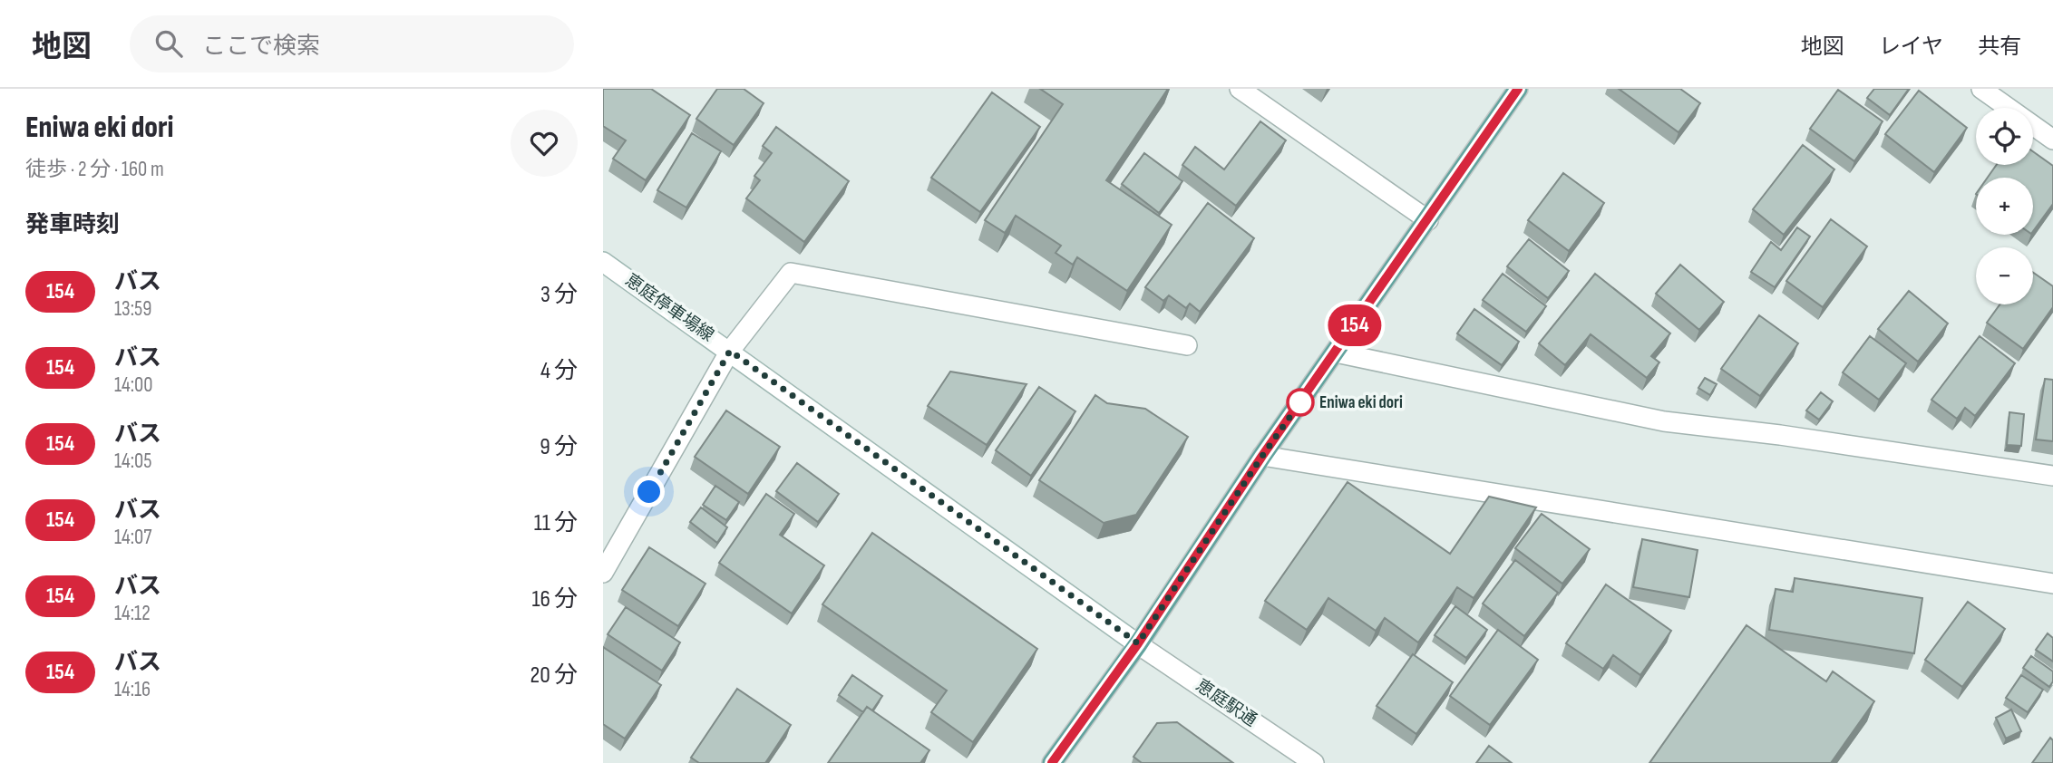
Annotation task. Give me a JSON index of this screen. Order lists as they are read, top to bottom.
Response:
{
  "streets": {
    "street": ["恵庭停車場線", "恵庭駅通"]
  },
  "crossings": [
    ["恵庭停車場線", "恵庭駅通"]
  ],
  "places": ["Eniwa eki dori"],
  "lines": ["bus line 154"],
  "page": {
    "header": "地図",
    "search": "ここで検索",
    "nav": ["地図", "レイヤ", "共有"],
    "heading": [
      ["Eniwa eki dori", "徒歩 · 2 分 · 160 m"],
      "発車時刻"
    ],
    "on_map": "154",
    "map_buttons": ["+", "−"],
    "list": [
      {
        "mark": "154",
        "name": "バス",
        "note": "13:59",
        "value": "3 分"
      },
      {
        "mark": "154",
        "name": "バス",
        "note": "14:00",
        "value": "4 分"
      },
      {
        "mark": "154",
        "name": "バス",
        "note": "14:05",
        "value": "9 分"
      },
      {
        "mark": "154",
        "name": "バス",
        "note": "14:07",
        "value": "11 分"
      },
      {
        "mark": "154",
        "name": "バス",
        "note": "14:12",
        "value": "16 分"
      },
      {
        "mark": "154",
        "name": "バス",
        "note": "14:16",
        "value": "20 分"
      }
    ]
  }
}
